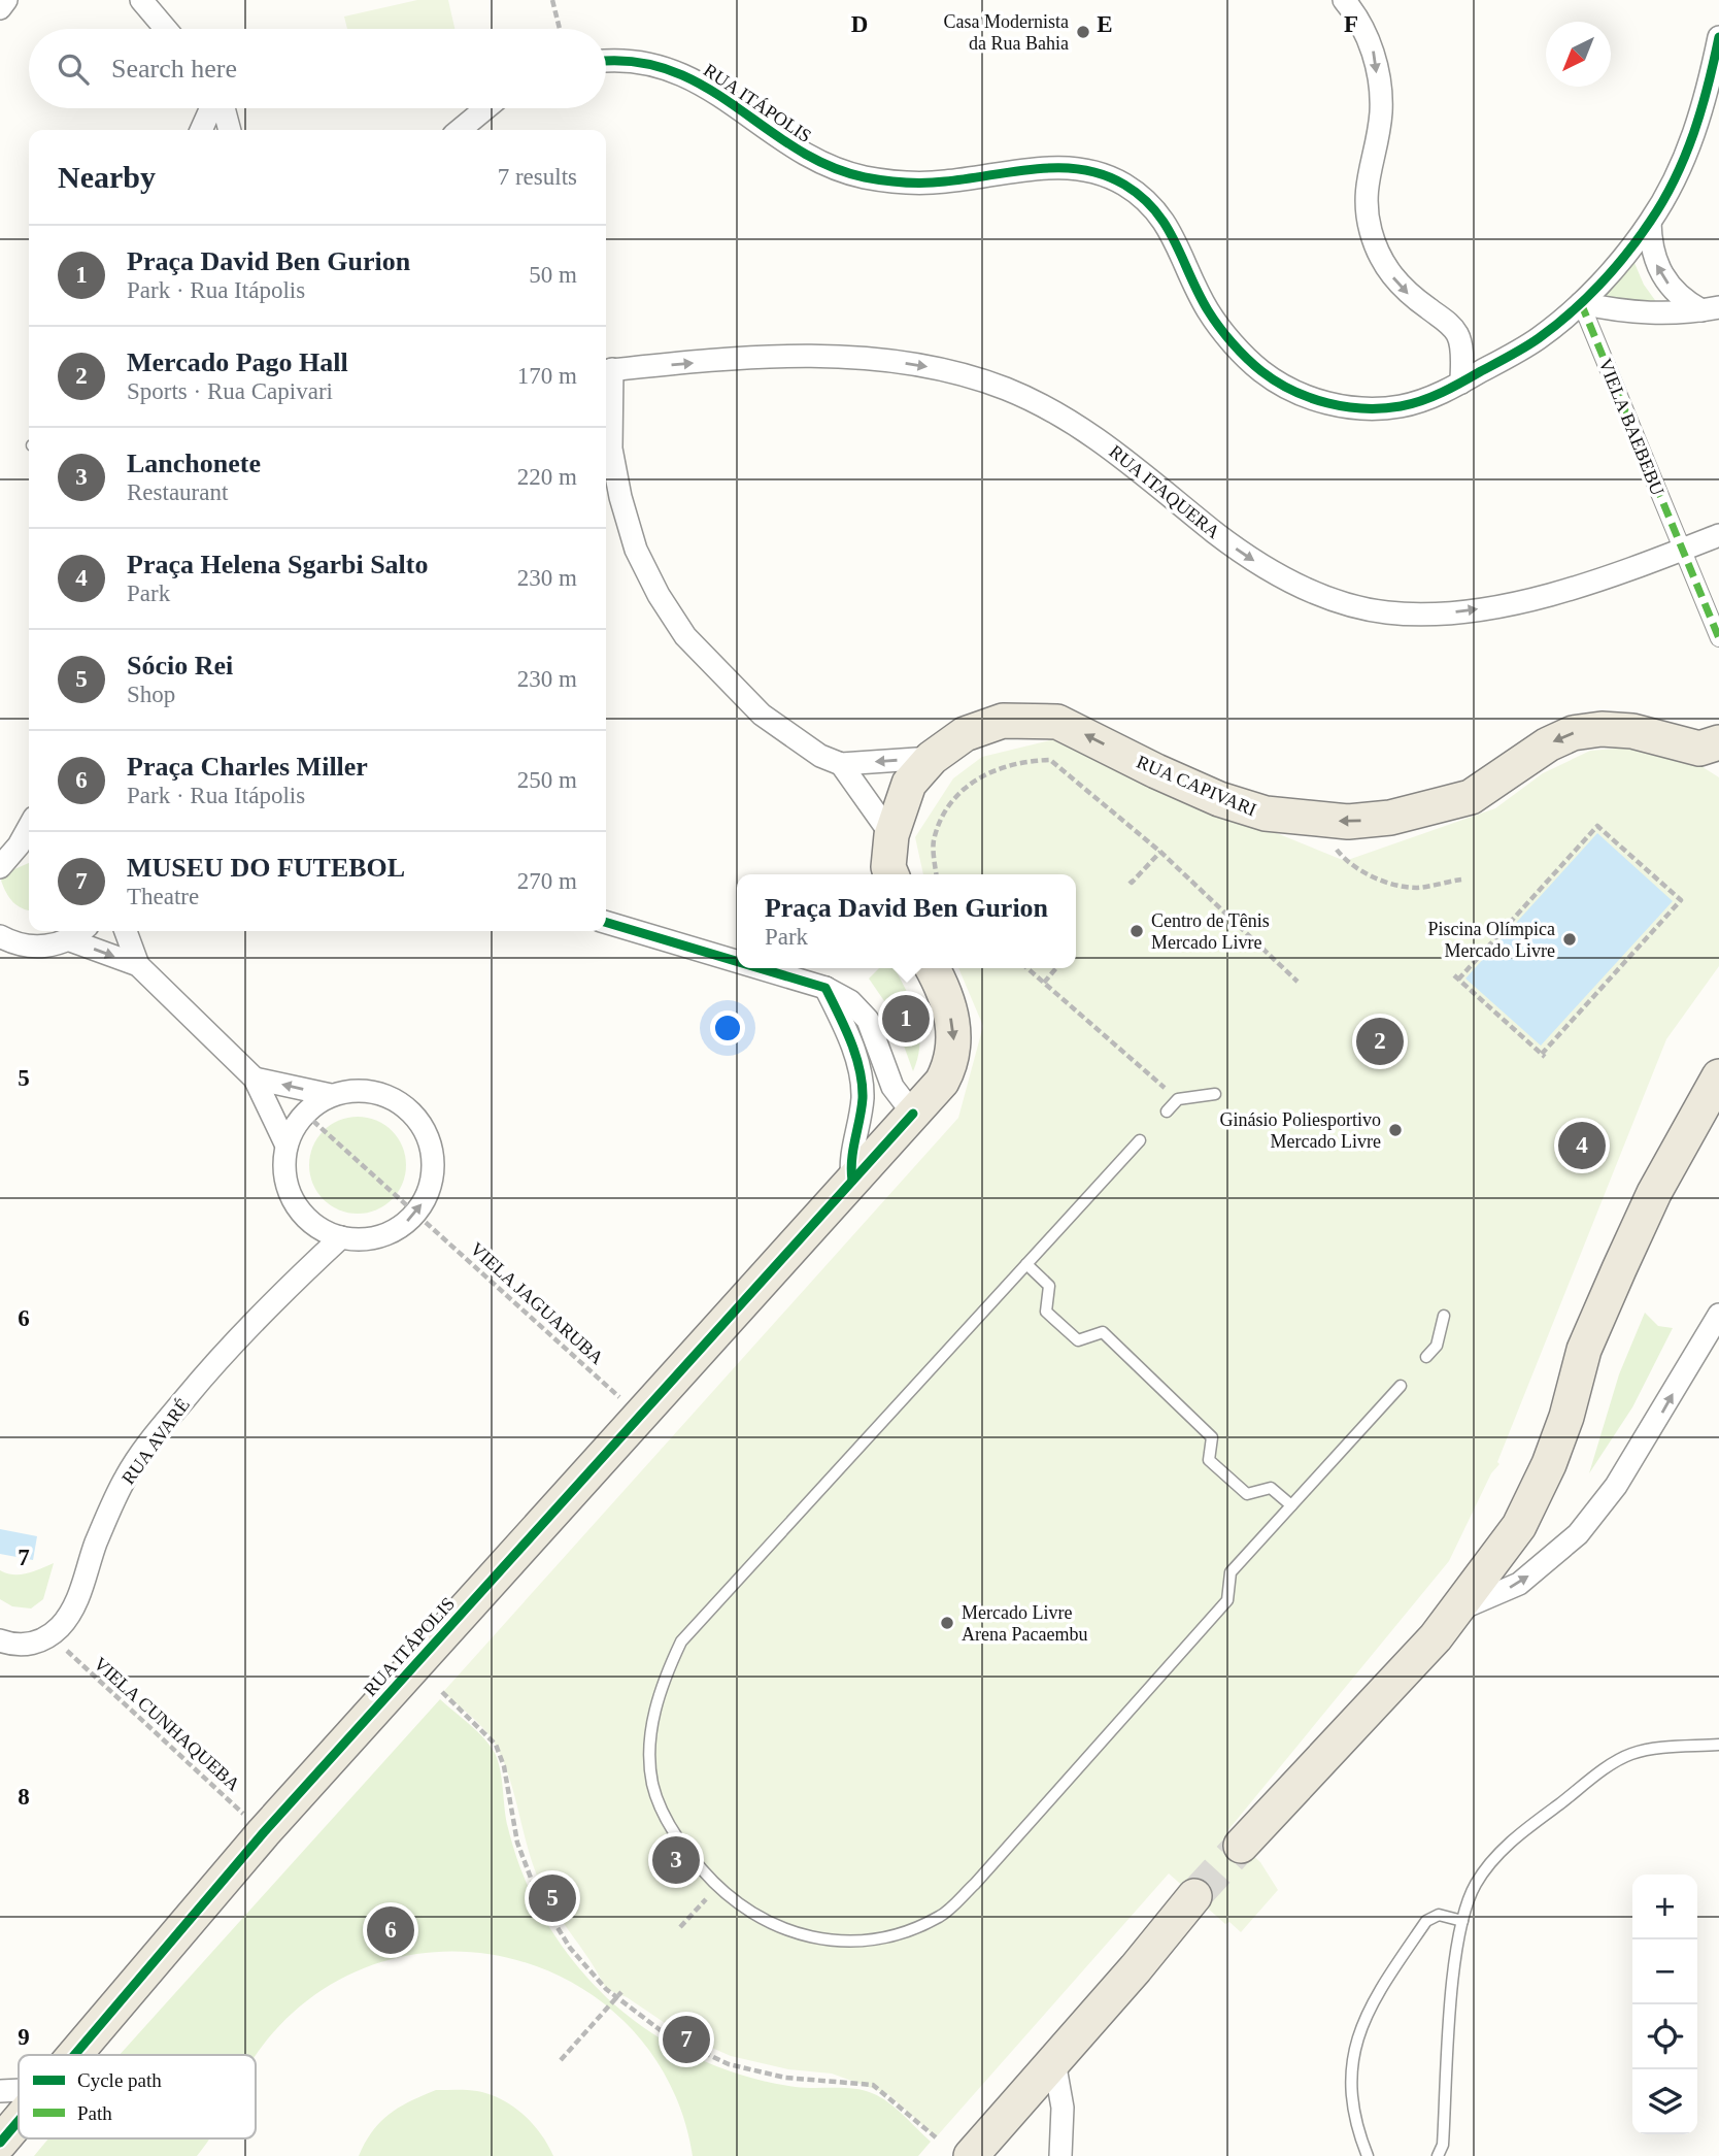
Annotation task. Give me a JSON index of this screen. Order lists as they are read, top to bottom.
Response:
{
  "streets": {
    "main road": ["RUA ITÁPOLIS", "RUA CAPIVARI"],
    "street": ["VIELA BAEBEBU", "RUA ITAQUERA", "RUA AVARÉ"],
    "path": ["VIELA JAGUARUBA", "VIELA CUNHAQUEBA"]
  },
  "crossings": [
    ["RUA ITÁPOLIS", "VIELA BAEBEBU"],
    ["RUA ITÁPOLIS", "VIELA JAGUARUBA"],
    ["RUA ITÁPOLIS", "VIELA CUNHAQUEBA"],
    ["VIELA BAEBEBU", "RUA ITAQUERA"],
    ["RUA AVARÉ", "VIELA CUNHAQUEBA"]
  ],
  "one_way": ["RUA ITAQUERA", "RUA CAPIVARI"],
  "places": [
    "Casa Modernista da Rua Bahia",
    "Centro de Tênis Mercado Livre",
    "Piscina Olímpica Mercado Livre",
    "Ginásio Poliesportivo Mercado Livre",
    "Mercado Livre Arena Pacaembu"
  ],
  "legend": ["Cycle path", "Path"],
  "north": "bottom left",
  "page": {
    "search": "Search here",
    "heading": ["Nearby", "7 results"],
    "list": [
      {
        "mark": "1",
        "name": "Praça David Ben Gurion",
        "note": "Park · Rua Itápolis",
        "value": "50 m"
      },
      {
        "mark": "2",
        "name": "Mercado Pago Hall",
        "note": "Sports · Rua Capivari",
        "value": "170 m"
      },
      {
        "mark": "3",
        "name": "Lanchonete",
        "note": "Restaurant",
        "value": "220 m"
      },
      {
        "mark": "4",
        "name": "Praça Helena Sgarbi Salto",
        "note": "Park",
        "value": "230 m"
      },
      {
        "mark": "5",
        "name": "Sócio Rei",
        "note": "Shop",
        "value": "230 m"
      },
      {
        "mark": "6",
        "name": "Praça Charles Miller",
        "note": "Park · Rua Itápolis",
        "value": "250 m"
      },
      {
        "mark": "7",
        "name": "MUSEU DO FUTEBOL",
        "note": "Theatre",
        "value": "270 m"
      }
    ],
    "popup": ["Praça David Ben Gurion", "Park"],
    "pins": [
      "1",
      "2",
      "4",
      "3",
      "5",
      "6",
      "7"
    ],
    "map_buttons": ["+", "−"]
  },
  "grid": {
    "columns": ["D", "E", "F"],
    "rows": [
      "5",
      "6",
      "7",
      "8",
      "9"
    ]
  }
}
